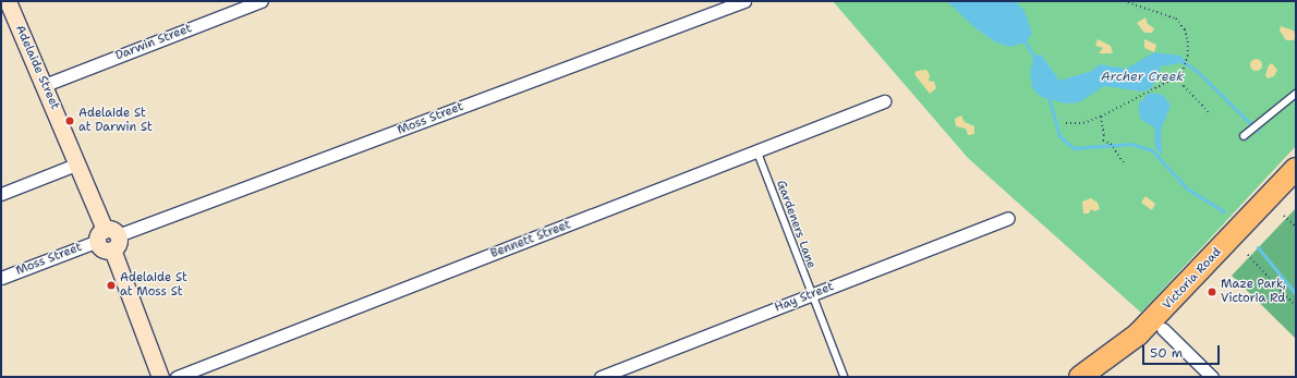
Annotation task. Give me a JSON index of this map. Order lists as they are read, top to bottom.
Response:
{
  "streets": {
    "highway": ["Victoria Road"],
    "street": [
      "Darwin Street",
      "Adelaide Street",
      "Moss Street",
      "Bennett Street",
      "Hay Street"
    ],
    "lane": ["Gardeners Lane"]
  },
  "crossings": [
    ["Darwin Street", "Adelaide Street"],
    ["Adelaide Street", "Moss Street"],
    ["Gardeners Lane", "Bennett Street"],
    ["Gardeners Lane", "Hay Street"]
  ],
  "water": ["Archer Creek"],
  "places": ["Adelaide St at Darwin St", "Adelaide St at Moss St", "Maze Park, Victoria Rd"],
  "scale_bar": "50 m"
}
